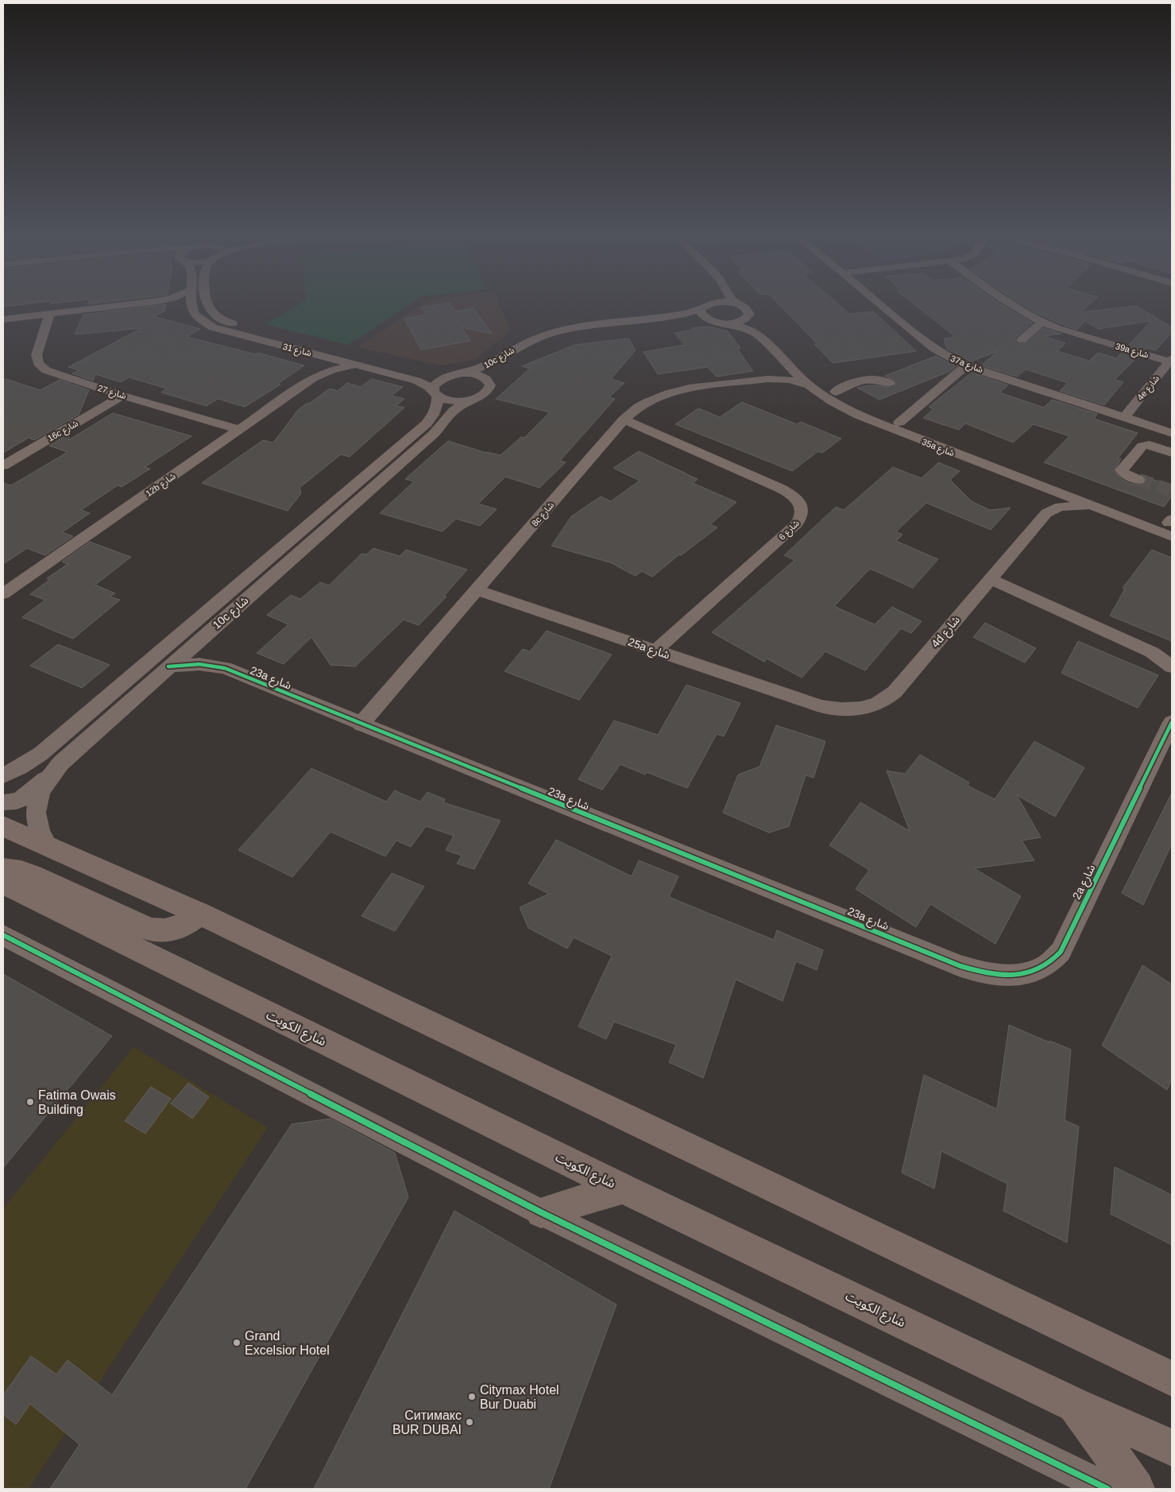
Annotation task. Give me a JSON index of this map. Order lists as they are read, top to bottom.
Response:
{
  "streets": {
    "main road": ["شارع الكويت"],
    "street": [
      "شارع 31",
      "39a شارع",
      "10c شارع",
      "37a شارع",
      "4e شارع",
      "شارع 27",
      "16c شارع",
      "35a شارع",
      "12b شارع",
      "8c شارع",
      "شارع 6",
      "4d شارع",
      "25a شارع",
      "23a شارع",
      "2a شارع"
    ]
  },
  "crossings": [
    ["شارع 31", "10c شارع"],
    ["شارع 31", "12b شارع"],
    ["39a شارع", "4e شارع"],
    ["10c شارع", "35a شارع"],
    ["10c شارع", "23a شارع"],
    ["37a شارع", "4e شارع"],
    ["شارع 27", "16c شارع"],
    ["شارع 27", "12b شارع"],
    ["35a شارع", "8c شارع"],
    ["35a شارع", "4d شارع"],
    ["8c شارع", "شارع 6"],
    ["8c شارع", "25a شارع"],
    ["8c شارع", "23a شارع"],
    ["شارع 6", "25a شارع"],
    ["4d شارع", "25a شارع"],
    ["23a شارع", "2a شارع"]
  ],
  "places": [
    "Fatima Owais Building",
    "Grand Excelsior Hotel",
    "Citymax Hotel Bur Duabi",
    "Ситимакс BUR DUBAI"
  ]
}
